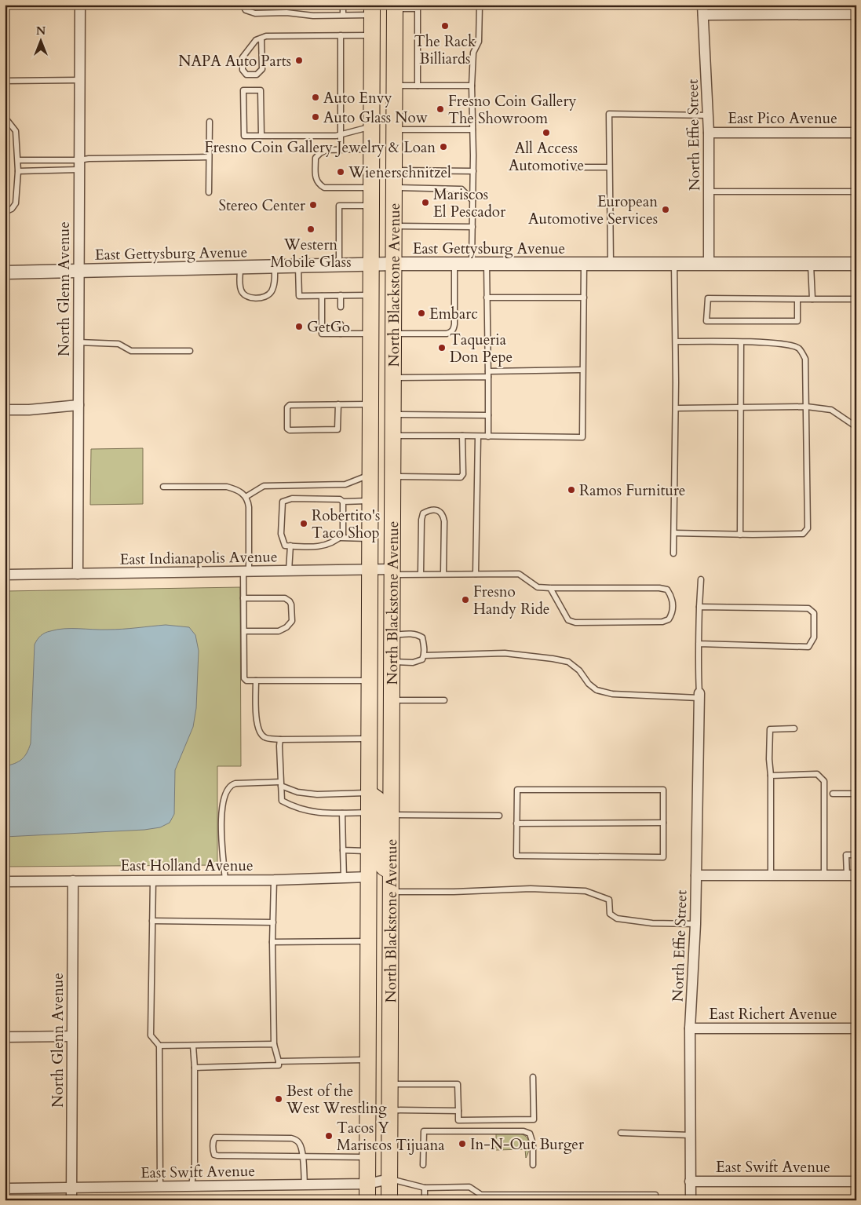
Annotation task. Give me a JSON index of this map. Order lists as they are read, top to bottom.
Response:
{
  "streets": {
    "main road": ["North Blackstone Avenue"],
    "street": [
      "East Pico Avenue",
      "North Effie Street",
      "East Gettysburg Avenue",
      "North Glenn Avenue",
      "East Indianapolis Avenue",
      "East Holland Avenue",
      "East Richert Avenue",
      "East Swift Avenue"
    ]
  },
  "crossings": [
    ["East Pico Avenue", "North Effie Street"],
    ["North Effie Street", "East Gettysburg Avenue"],
    ["North Effie Street", "East Richert Avenue"],
    ["North Effie Street", "East Swift Avenue"],
    ["East Gettysburg Avenue", "North Blackstone Avenue"],
    ["East Gettysburg Avenue", "North Glenn Avenue"],
    ["North Blackstone Avenue", "East Indianapolis Avenue"],
    ["North Blackstone Avenue", "East Holland Avenue"],
    ["North Blackstone Avenue", "East Swift Avenue"],
    ["North Glenn Avenue", "East Indianapolis Avenue"],
    ["North Glenn Avenue", "East Holland Avenue"],
    ["North Glenn Avenue", "East Swift Avenue"]
  ],
  "places": [
    "The Rack Billiards",
    "NAPA Auto Parts",
    "Auto Envy",
    "Fresno Coin Gallery The Showroom",
    "Auto Glass Now",
    "All Access Automotive",
    "Fresno Coin Gallery Jewelry & Loan",
    "Wienerschnitzel",
    "Mariscos El Pescador",
    "Stereo Center",
    "European Automotive Services",
    "Western Mobile Glass",
    "Embarc",
    "GetGo",
    "Taqueria Don Pepe",
    "Ramos Furniture",
    "Robertito's Taco Shop",
    "Fresno Handy Ride",
    "Best of the West Wrestling",
    "Tacos Y Mariscos Tijuana",
    "In-N-Out Burger"
  ],
  "north": "top"
}
